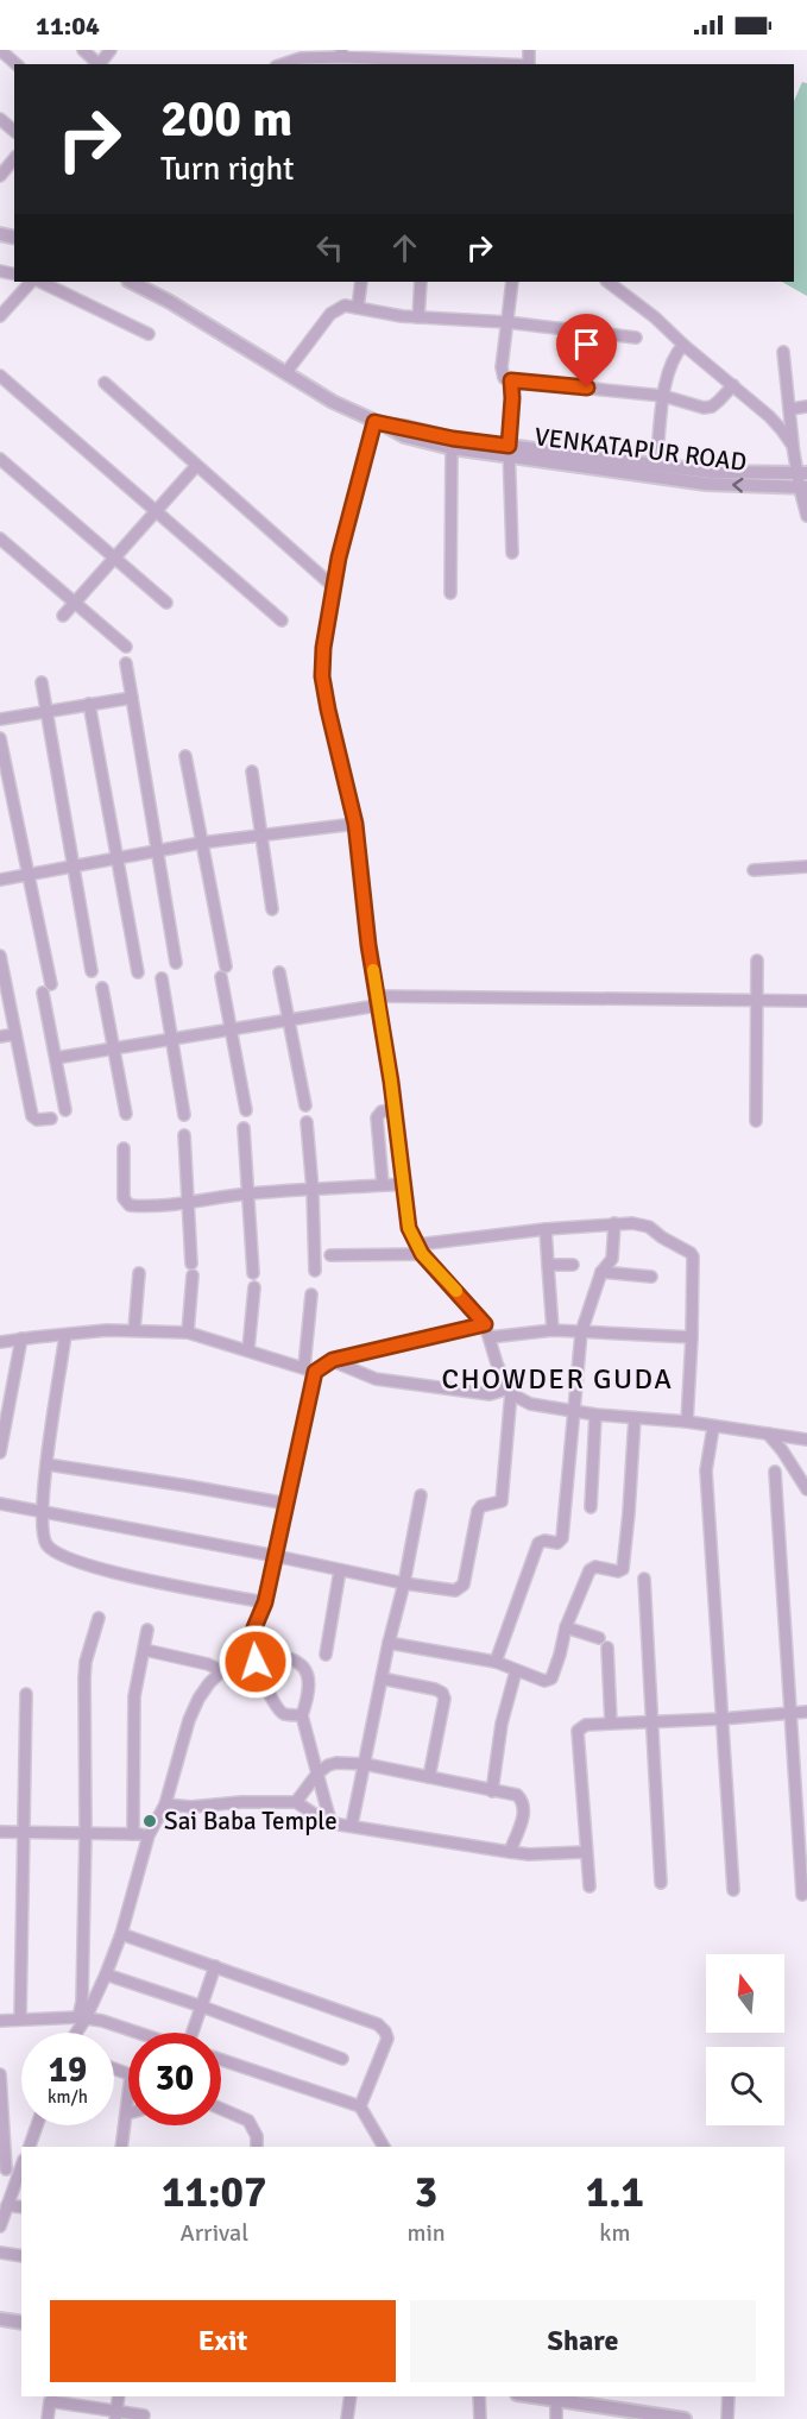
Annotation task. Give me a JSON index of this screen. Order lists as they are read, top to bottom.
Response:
{
  "streets": {
    "street": ["VENKATAPUR ROAD"]
  },
  "districts": ["CHOWDER GUDA"],
  "places": ["Sai Baba Temple"],
  "north": "top",
  "page": {
    "status": "11:04",
    "turn": ["200 m", "Turn right"],
    "speed": "19 km/h",
    "limit": "30",
    "eta": [
      "11:07",
      "Arrival",
      "3",
      "min",
      "1.1",
      "km"
    ],
    "buttons": ["Exit", "Share"]
  }
}
